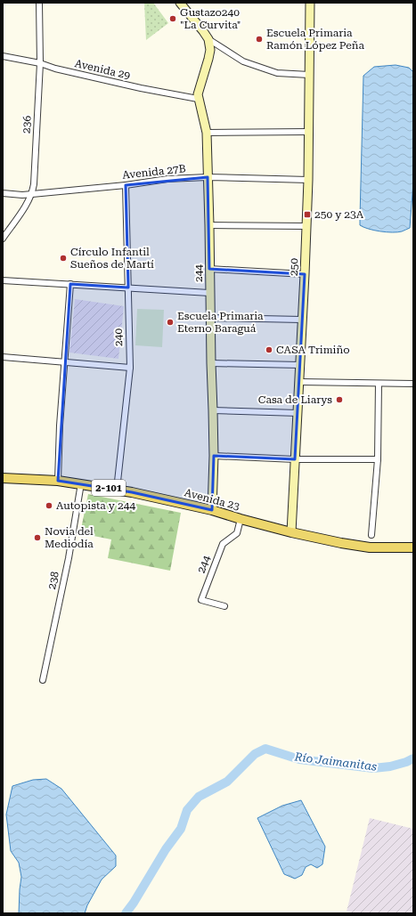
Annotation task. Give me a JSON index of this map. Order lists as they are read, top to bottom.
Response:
{
  "streets": {
    "main road": [
      "250",
      "244",
      "2-101",
      "Avenida 23"
    ],
    "street": [
      "Avenida 29",
      "236",
      "Avenida 27B",
      "240",
      "238"
    ]
  },
  "crossings": [
    ["Avenida 29", "236"],
    ["Avenida 29", "244"],
    ["236", "Avenida 27B"],
    ["Avenida 27B", "250"],
    ["Avenida 27B", "244"],
    ["Avenida 27B", "240"],
    ["250", "Avenida 23"],
    ["244", "Avenida 23"],
    ["240", "Avenida 23"],
    ["Avenida 23", "238"]
  ],
  "water": ["Río Jaimanitas"],
  "places": {
    "other": [
      "Gustazo240 \"La Curvita\"",
      "Escuela Primaria Ramón López Peña",
      "Círculo Infantil Sueños de Martí",
      "Escuela Primaria Eterno Baraguá",
      "CASA Trimiño",
      "Casa de Liarys",
      "Autopista y 244",
      "Novia del Mediodía"
    ],
    "transit": ["250 y 23A"]
  }
}
